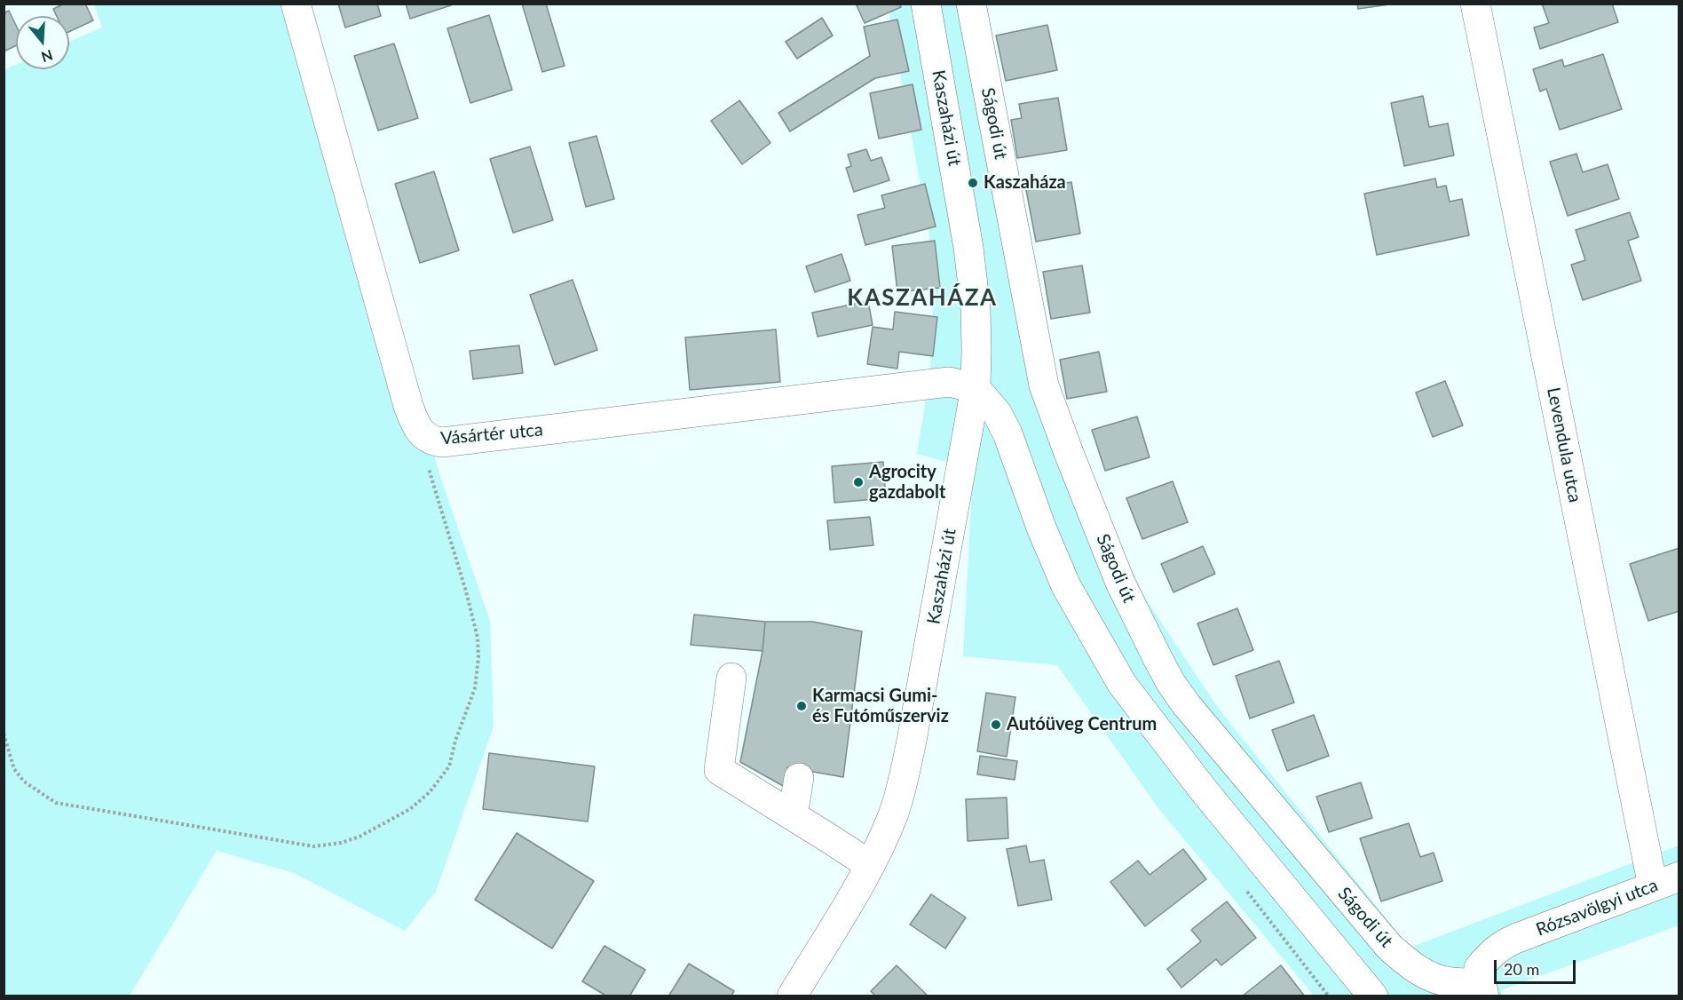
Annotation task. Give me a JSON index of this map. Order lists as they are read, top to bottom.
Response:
{
  "streets": {
    "street": [
      "Kaszaházi út",
      "Ságodi út",
      "Vásártér utca",
      "Levendula utca",
      "Rózsavölgyi utca"
    ]
  },
  "crossings": [
    ["Kaszaházi út", "Vásártér utca"],
    ["Ságodi út", "Rózsavölgyi utca"],
    ["Levendula utca", "Rózsavölgyi utca"]
  ],
  "districts": ["KASZAHÁZA"],
  "places": [
    "Kaszaháza",
    "Agrocity gazdabolt",
    "Karmacsi Gumi- és Futóműszerviz",
    "Autóüveg Centrum"
  ],
  "scale_bar": "20 m",
  "north": "bottom"
}
